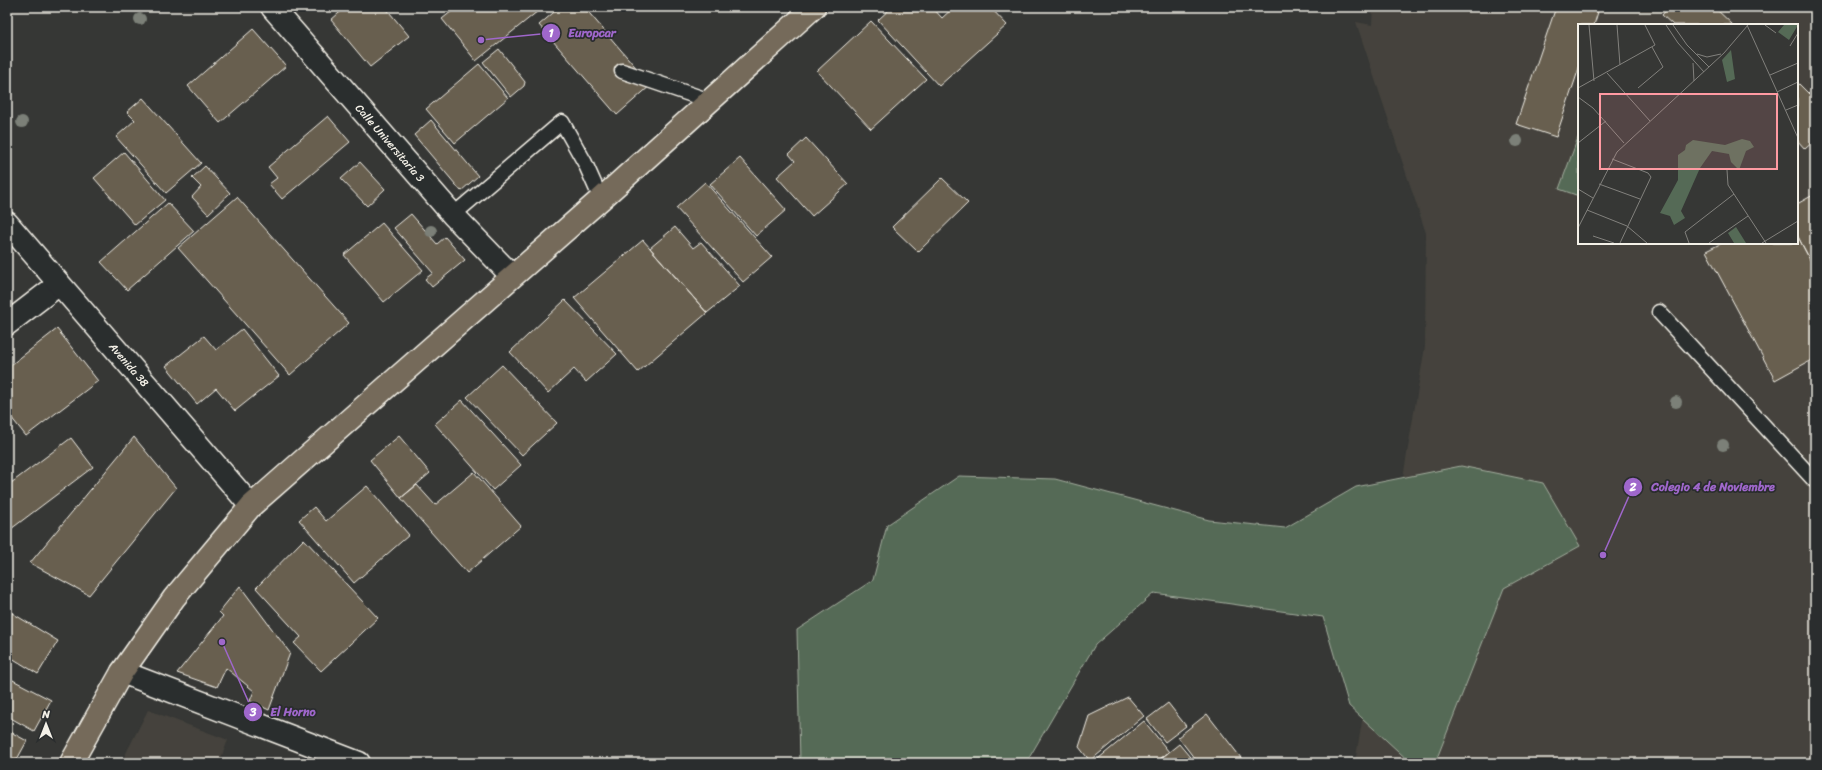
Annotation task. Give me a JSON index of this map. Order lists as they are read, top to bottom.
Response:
{
  "streets": {
    "street": ["Calle Universitaria 3", "Avenida 38"]
  },
  "places": ["Europcar", "Colegio 4 de Noviembre", "El Horno"],
  "north": "top"
}
